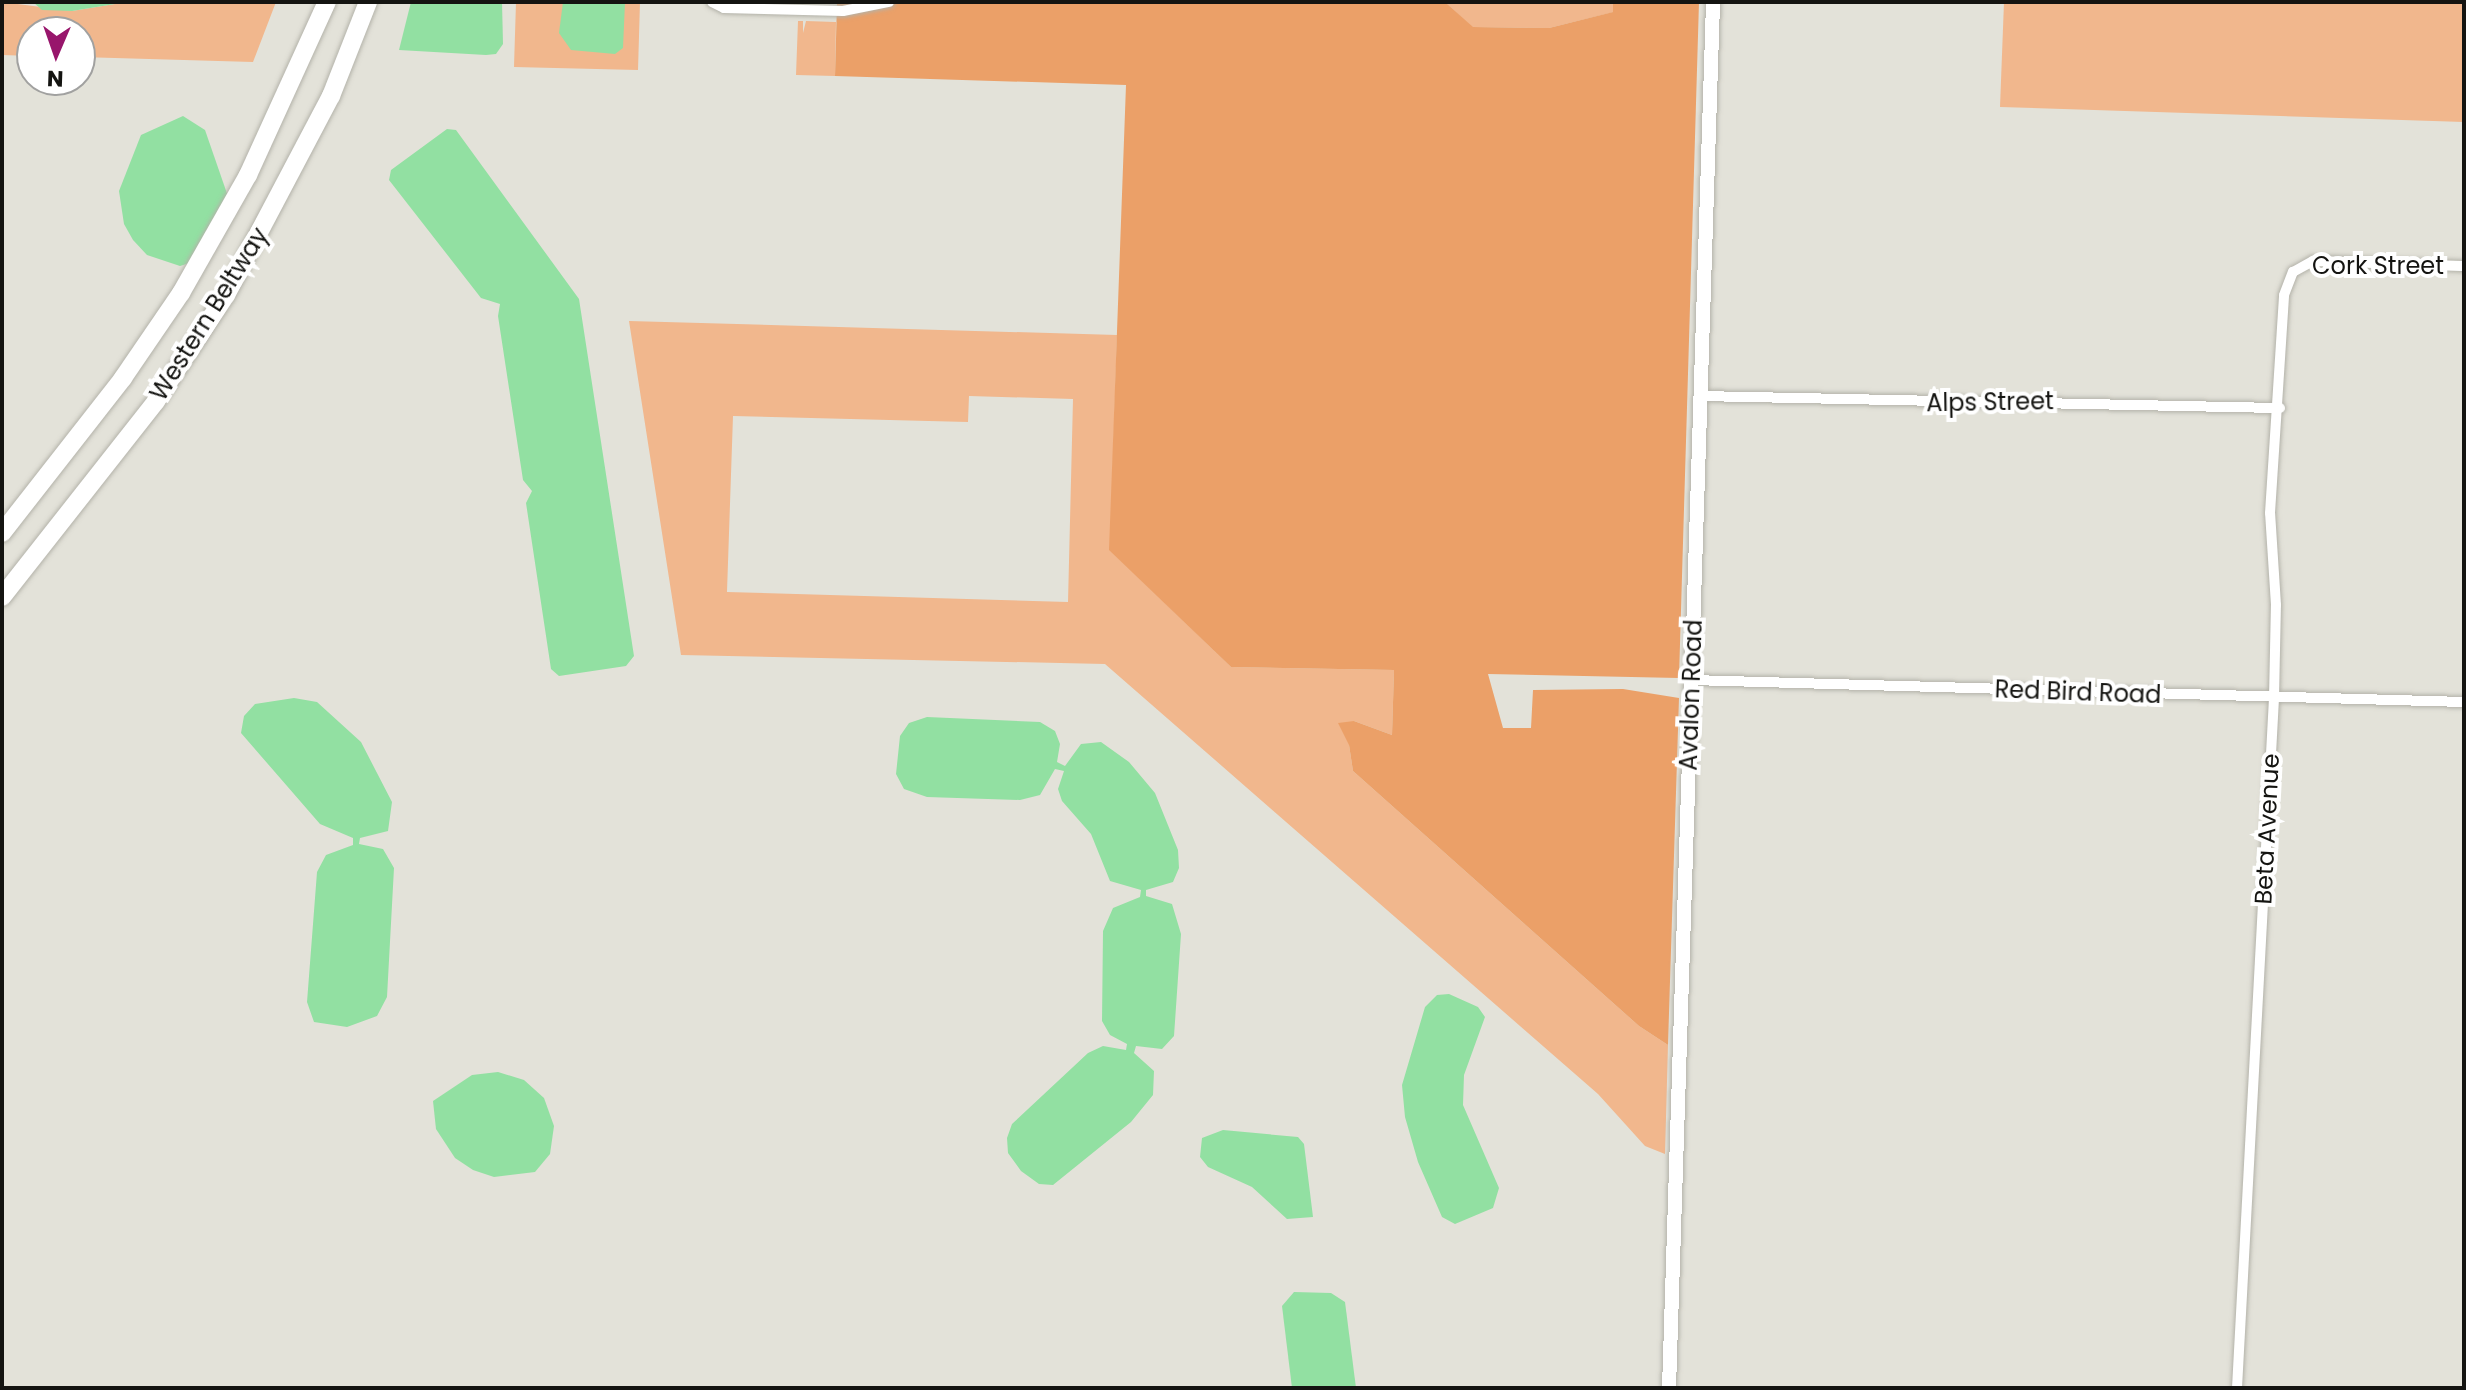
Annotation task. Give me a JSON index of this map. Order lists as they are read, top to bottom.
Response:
{
  "streets": {
    "highway": ["Western Beltway"],
    "main road": ["Avalon Road"],
    "street": [
      "Cork Street",
      "Alps Street",
      "Red Bird Road",
      "Beta Avenue"
    ]
  },
  "crossings": [
    ["Cork Street", "Beta Avenue"],
    ["Alps Street", "Avalon Road"],
    ["Alps Street", "Beta Avenue"],
    ["Red Bird Road", "Avalon Road"],
    ["Red Bird Road", "Beta Avenue"]
  ],
  "north": "bottom"
}
